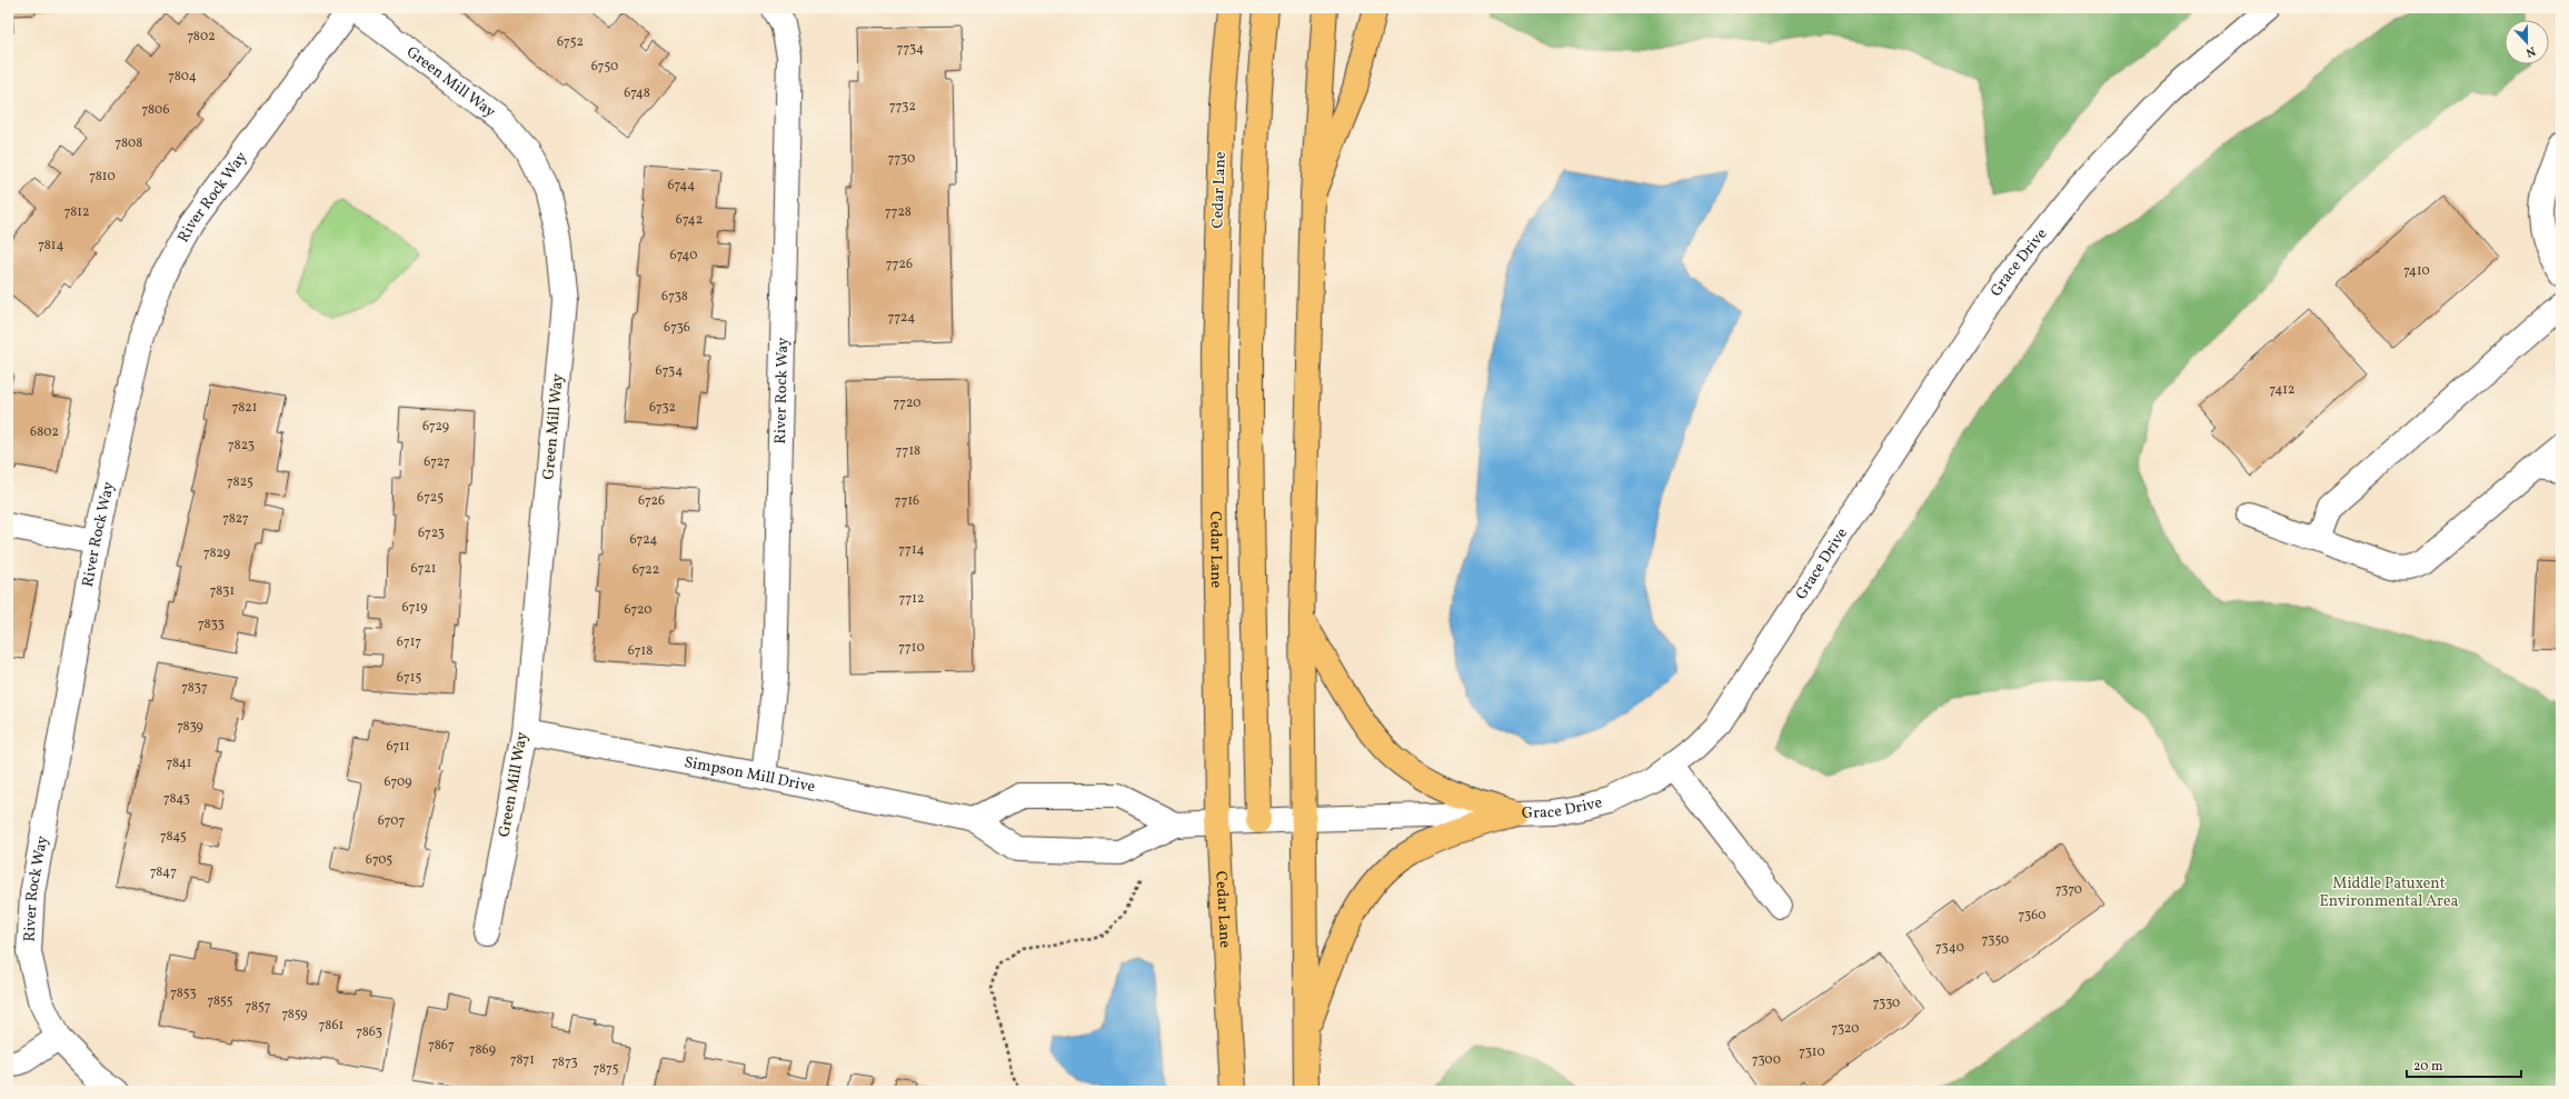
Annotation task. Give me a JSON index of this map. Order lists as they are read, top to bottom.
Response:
{
  "streets": {
    "main road": ["Cedar Lane"],
    "street": [
      "Green Mill Way",
      "River Rock Way",
      "Grace Drive",
      "Simpson Mill Drive"
    ]
  },
  "crossings": [
    ["Green Mill Way", "River Rock Way"],
    ["Green Mill Way", "Simpson Mill Drive"],
    ["Cedar Lane", "Grace Drive"],
    ["Cedar Lane", "Simpson Mill Drive"],
    ["River Rock Way", "Simpson Mill Drive"],
    ["Grace Drive", "Simpson Mill Drive"]
  ],
  "parks": ["Middle Patuxent Environmental Area"],
  "house_numbers": [
    "7802",
    "6752",
    "7734",
    "6750",
    "7804",
    "6748",
    "7732",
    "7806",
    "7808",
    "7730",
    "7810",
    "6744",
    "7812",
    "7728",
    "6742",
    "7814",
    "6740",
    "7726",
    "7410",
    "6738",
    "7724",
    "6736",
    "6734",
    "7412",
    "7720",
    "7821",
    "6732",
    "6729",
    "6802",
    "7823",
    "7718",
    "6727",
    "7825",
    "6725",
    "6726",
    "7716",
    "7827",
    "6723",
    "6724",
    "7714",
    "7829",
    "6721",
    "6722",
    "7831",
    "7712",
    "6719",
    "6720",
    "7833",
    "6717",
    "7710",
    "6718",
    "6715",
    "7837",
    "7839",
    "6711",
    "7841",
    "6709",
    "7843",
    "6707",
    "7845",
    "6705",
    "7847",
    "7370",
    "7360",
    "7350",
    "7340",
    "7853",
    "7855",
    "7330",
    "7857",
    "7859",
    "7861",
    "7320",
    "7863",
    "7867",
    "7869",
    "7310",
    "7871",
    "7300",
    "7873",
    "7875"
  ],
  "scale_bar": "20 m",
  "north": "bottom"
}
